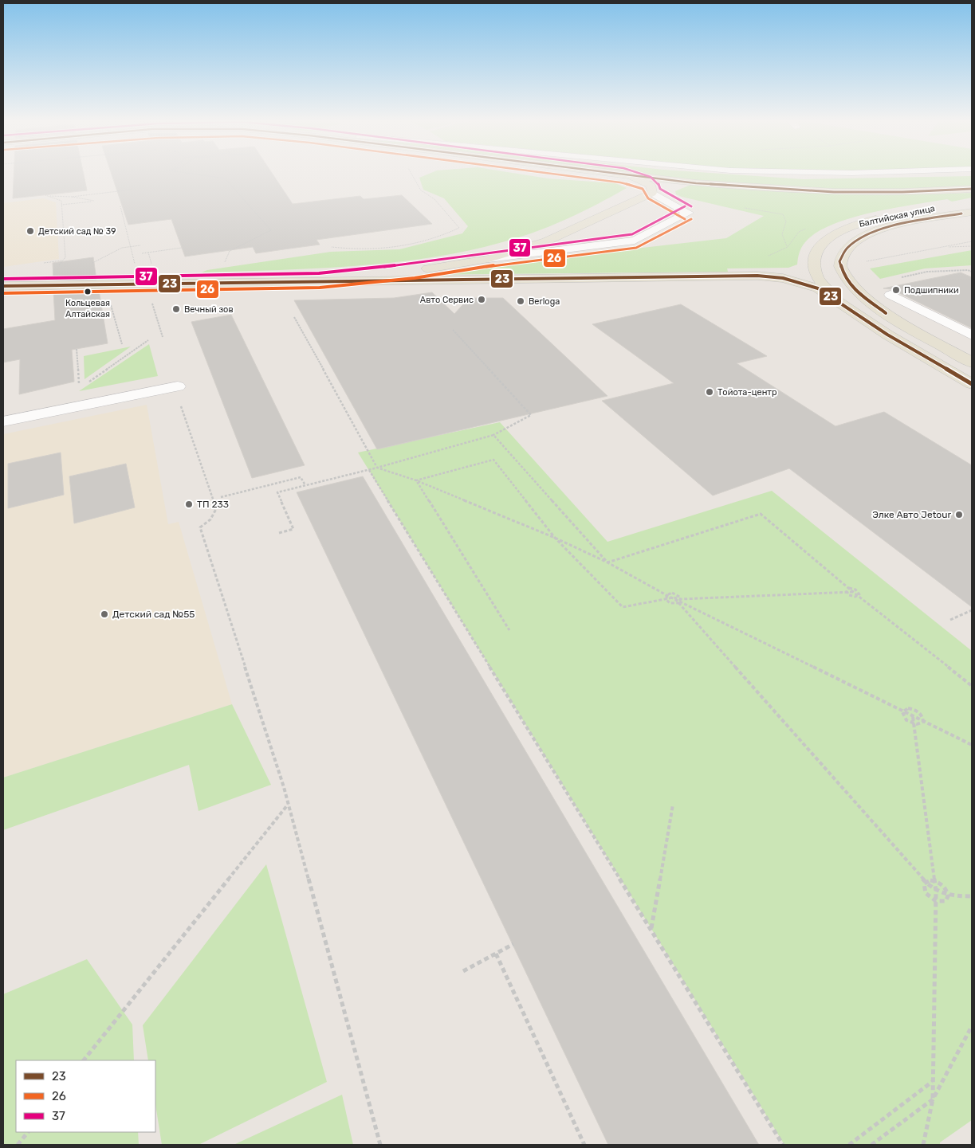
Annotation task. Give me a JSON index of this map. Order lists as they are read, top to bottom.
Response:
{
  "streets": {
    "main road": ["Балтийская улица"]
  },
  "places": [
    "Детский сад № 39",
    "Подшипники",
    "Кольцевая Алтайская",
    "Авто Сервис",
    "Berloga",
    "Вечный зов",
    "Тойота-центр",
    "ТП 233",
    "Элке Авто Jetour",
    "Детский сад №55"
  ],
  "lines": ["transit line 23", "transit line 26", "transit line 37"],
  "legend": ["23", "26", "37"]
}
